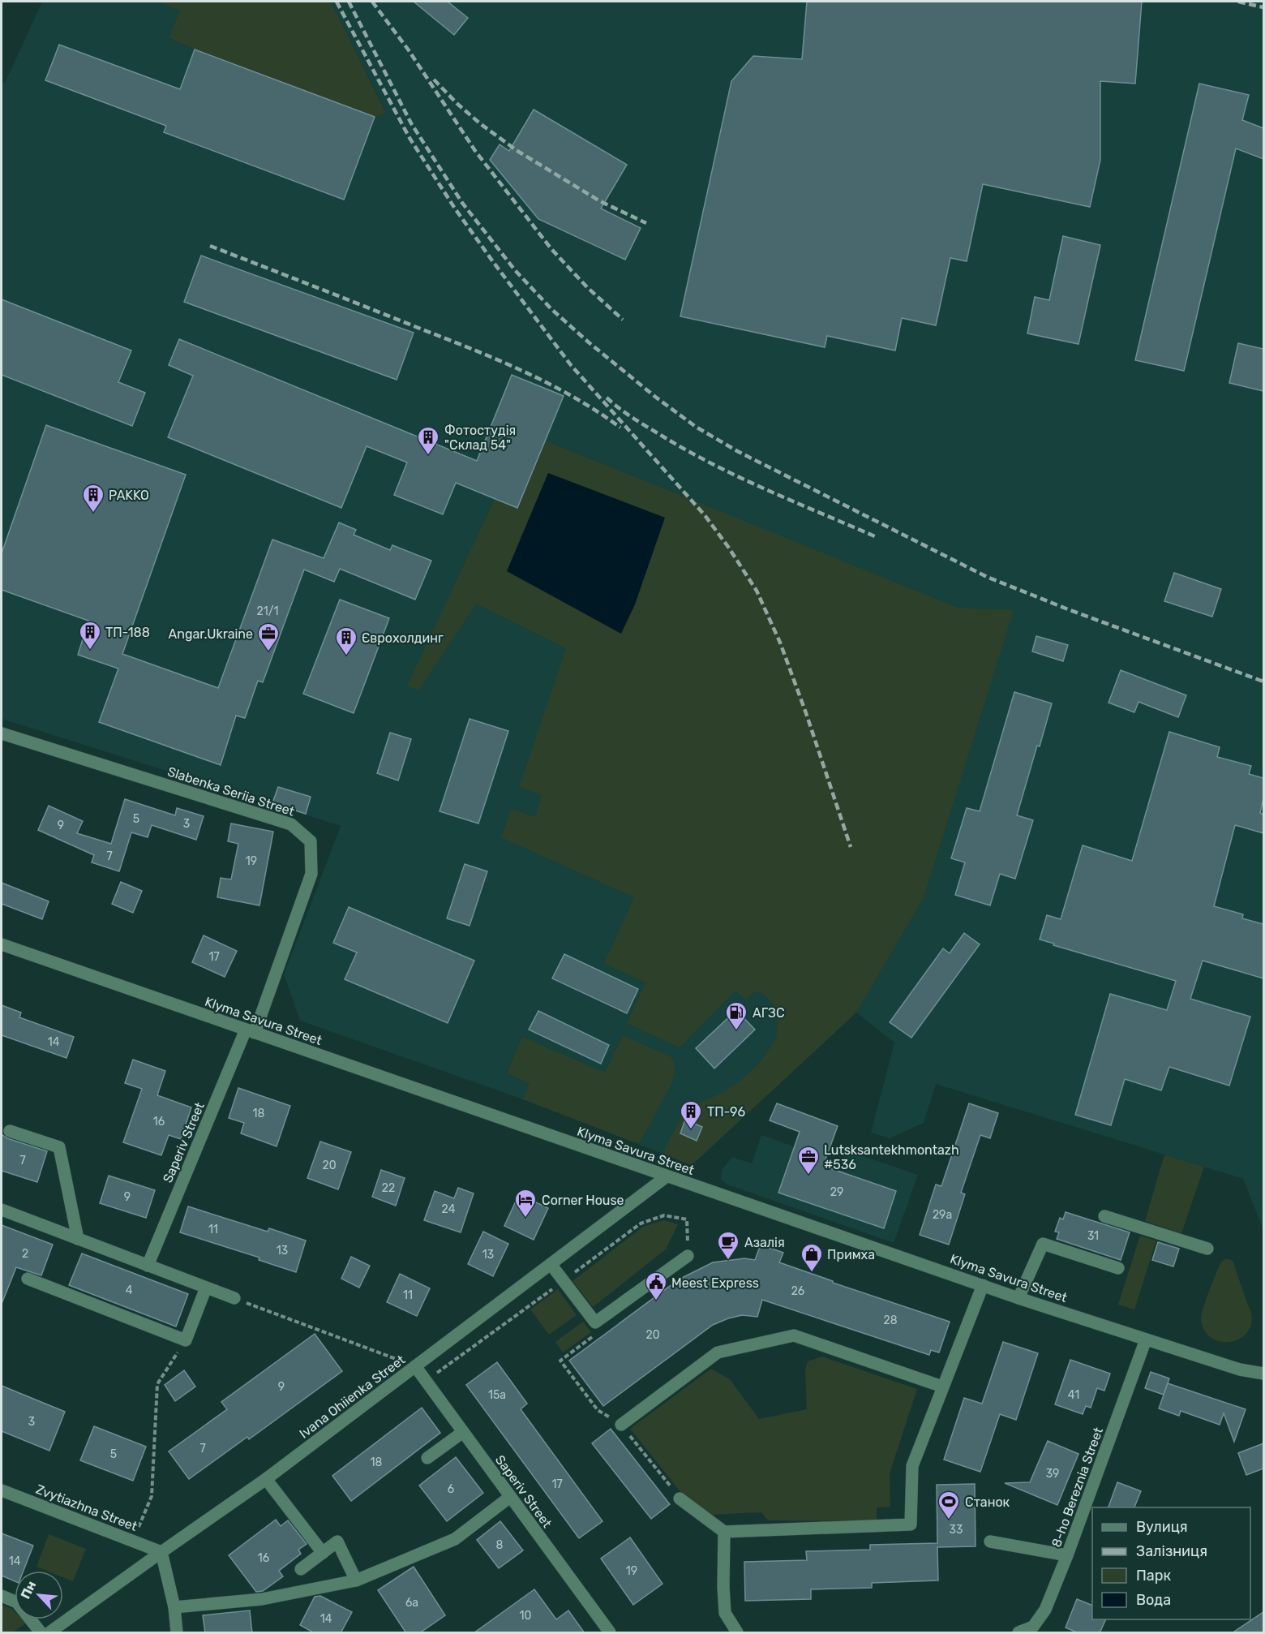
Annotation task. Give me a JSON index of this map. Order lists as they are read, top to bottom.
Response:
{
  "streets": {
    "street": [
      "Slabenka Seriia Street",
      "Klyma Savura Street",
      "Saperiv Street",
      "Ivana Ohiienka Street",
      "8-ho Bereznia Street",
      "Zvytiazhna Street"
    ]
  },
  "crossings": [
    ["Slabenka Seriia Street", "Klyma Savura Street"],
    ["Slabenka Seriia Street", "Saperiv Street"],
    ["Klyma Savura Street", "Saperiv Street"],
    ["Klyma Savura Street", "Ivana Ohiienka Street"],
    ["Klyma Savura Street", "8-ho Bereznia Street"],
    ["Saperiv Street", "Ivana Ohiienka Street"],
    ["Ivana Ohiienka Street", "Zvytiazhna Street"]
  ],
  "places": {
    "building": [
      "Фотостудія \"Склад 54\"",
      "PAKKO",
      "ТП-188",
      "Єврохолдинг",
      "ТП-96"
    ],
    "office": ["Angar.Ukraine", "Lutsksantekhmontazh #536"],
    "fuel station": ["АГЗС"],
    "hotel": ["Corner House"],
    "cafe": ["Азалія"],
    "shop": ["Примха"],
    "public building": ["Meest Express"],
    "sports": ["Станок"]
  },
  "house_numbers": [
    "21/1",
    "5",
    "3",
    "9",
    "7",
    "19",
    "17",
    "14",
    "18",
    "16",
    "7",
    "20",
    "22",
    "29",
    "9",
    "24",
    "29а",
    "11",
    "31",
    "13",
    "2",
    "13",
    "4",
    "26",
    "11",
    "28",
    "20",
    "9",
    "15а",
    "41",
    "3",
    "7",
    "5",
    "18",
    "39",
    "17",
    "6",
    "33",
    "8",
    "16",
    "14",
    "19",
    "6а",
    "10",
    "14"
  ],
  "legend": [
    "Вулиця",
    "Залізниця",
    "Парк",
    "Вода"
  ],
  "north": "top left"
}
